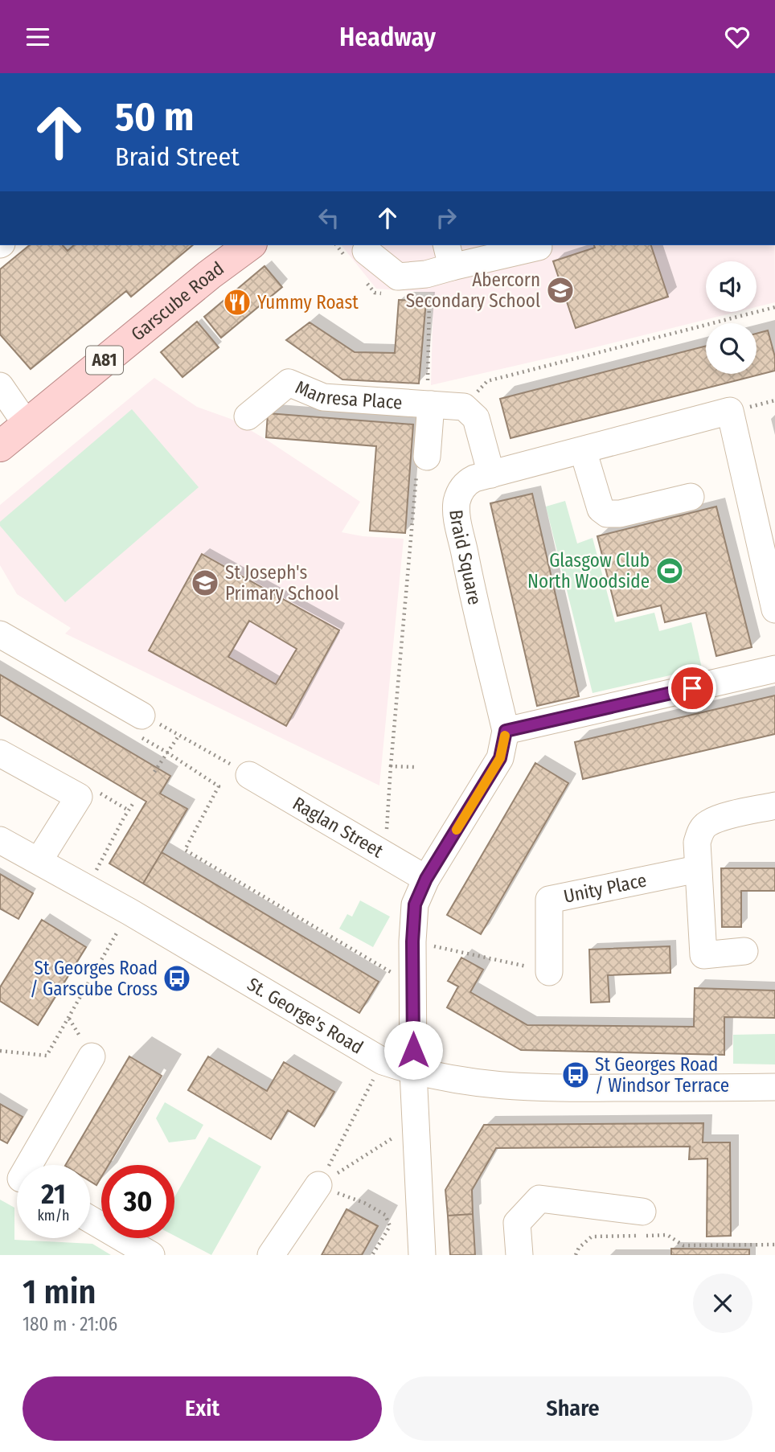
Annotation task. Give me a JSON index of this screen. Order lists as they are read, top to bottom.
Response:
{
  "streets": {
    "main road": ["Garscube Road", "A81"],
    "street": [
      "Manresa Place",
      "Braid Square",
      "Raglan Street",
      "Unity Place",
      "St. George's Road"
    ]
  },
  "places": {
    "school or university": ["Abercorn Secondary School", "St Joseph's Primary School"],
    "restaurant": ["Yummy Roast"],
    "sports": ["Glasgow Club North Woodside"],
    "bus stop": ["St Georges Road / Garscube Cross", "St Georges Road / Windsor Terrace"]
  },
  "page": {
    "header": "Headway",
    "turn": ["50 m", "Braid Street"],
    "speed": "21 km/h",
    "limit": "30",
    "heading": ["1 min", "180 m · 21:06"],
    "buttons": ["Exit", "Share"]
  }
}
